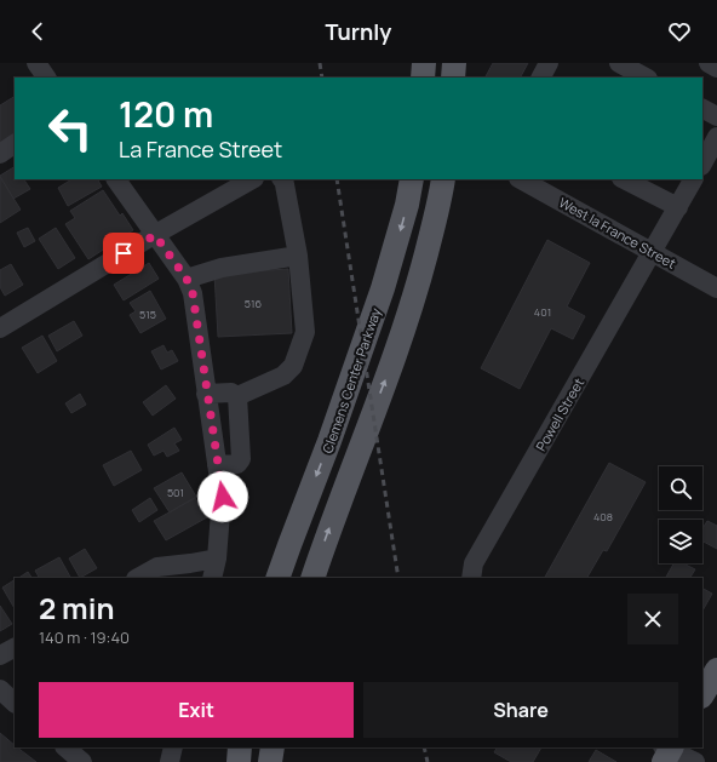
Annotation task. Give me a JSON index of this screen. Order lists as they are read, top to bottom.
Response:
{
  "streets": {
    "main road": ["Clemens Center Parkway"],
    "street": ["West la France Street", "Powell Street"]
  },
  "crossings": [
    ["West la France Street", "Powell Street"]
  ],
  "house_numbers": [
    "516",
    "401",
    "515",
    "501",
    "408"
  ],
  "page": {
    "header": "Turnly",
    "turn": ["120 m", "La France Street"],
    "heading": ["2 min", "140 m · 19:40"],
    "buttons": ["Exit", "Share"]
  }
}
